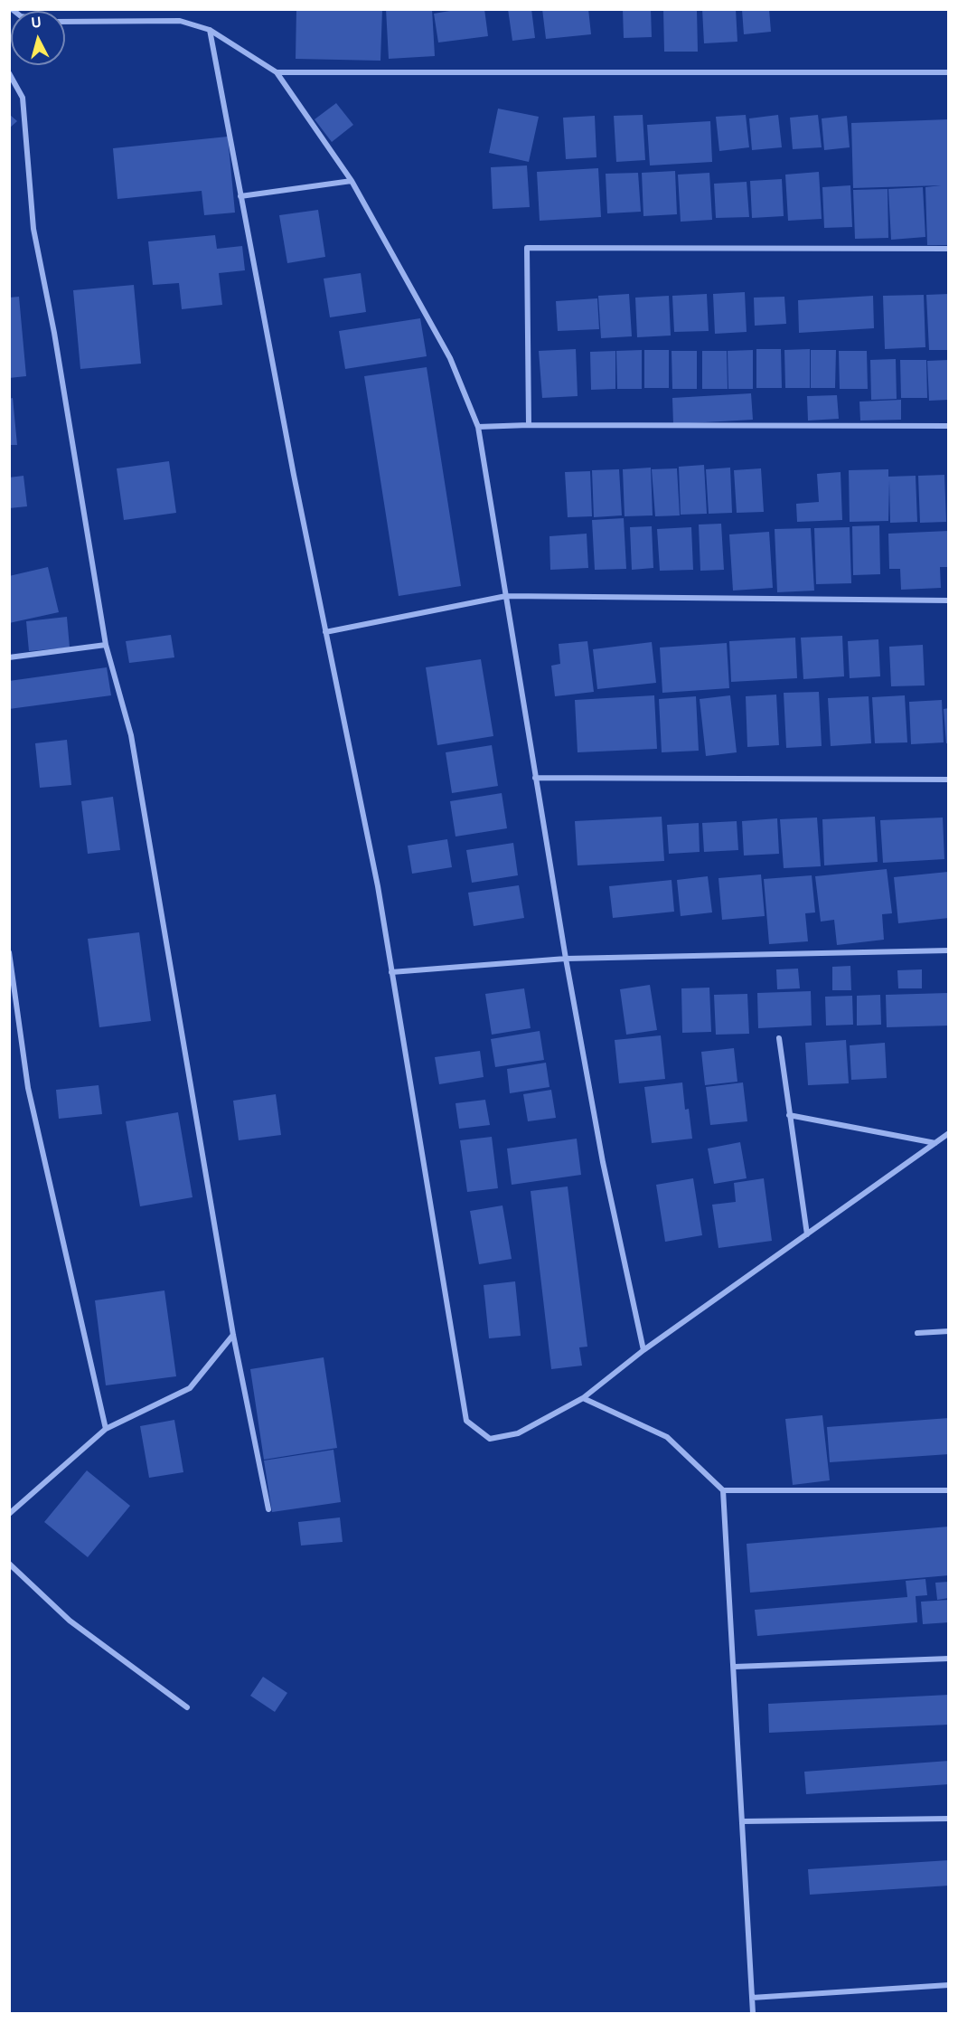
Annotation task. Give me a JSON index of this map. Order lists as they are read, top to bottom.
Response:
{
  "north": "top"
}
